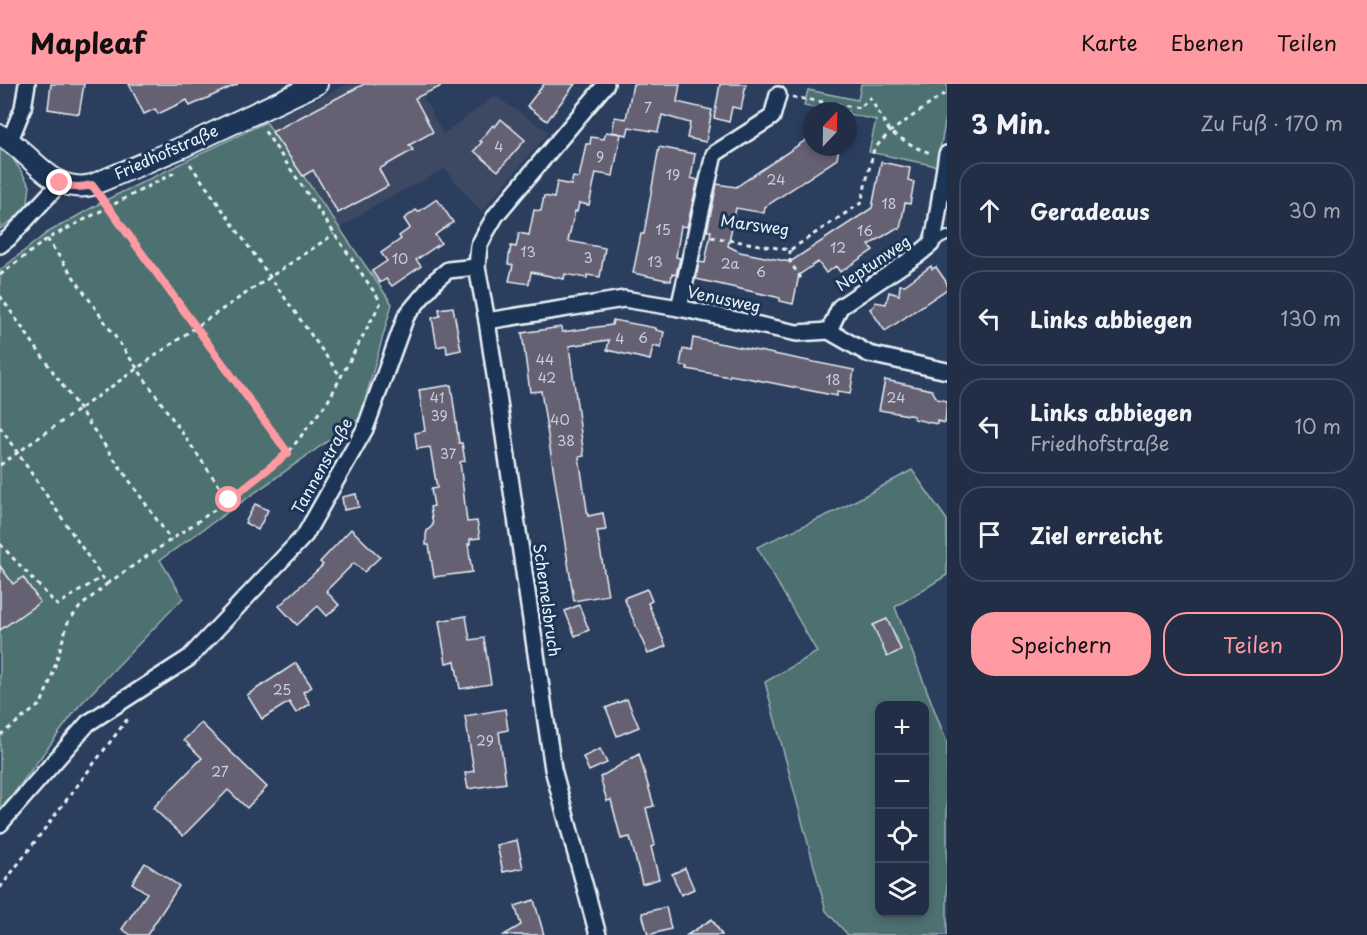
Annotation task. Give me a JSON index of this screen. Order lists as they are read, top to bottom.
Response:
{
  "streets": {
    "street": [
      "Friedhofstraße",
      "Marsweg",
      "Neptunweg",
      "Venusweg",
      "Tannenstraße",
      "Schemelsbruch"
    ]
  },
  "crossings": [
    ["Marsweg", "Venusweg"],
    ["Neptunweg", "Venusweg"],
    ["Venusweg", "Schemelsbruch"],
    ["Tannenstraße", "Schemelsbruch"]
  ],
  "house_numbers": [
    "7",
    "4",
    "9",
    "19",
    "24",
    "18",
    "15",
    "16",
    "12",
    "13",
    "3",
    "10",
    "13",
    "2a",
    "6",
    "6",
    "4",
    "44",
    "42",
    "18",
    "41",
    "24",
    "39",
    "40",
    "38",
    "37",
    "25",
    "29",
    "27"
  ],
  "north": "top",
  "page": {
    "header": "Mapleaf",
    "nav": ["Karte", "Ebenen", "Teilen"],
    "heading": ["3 Min.", "Zu Fuß · 170 m"],
    "list": [
      ["Geradeaus", "30 m"],
      ["Links abbiegen", "130 m"],
      ["Links abbiegen", "Friedhofstraße", "10 m"],
      "Ziel erreicht"
    ],
    "buttons": ["Speichern", "Teilen"],
    "map_buttons": ["+", "−"]
  }
}
